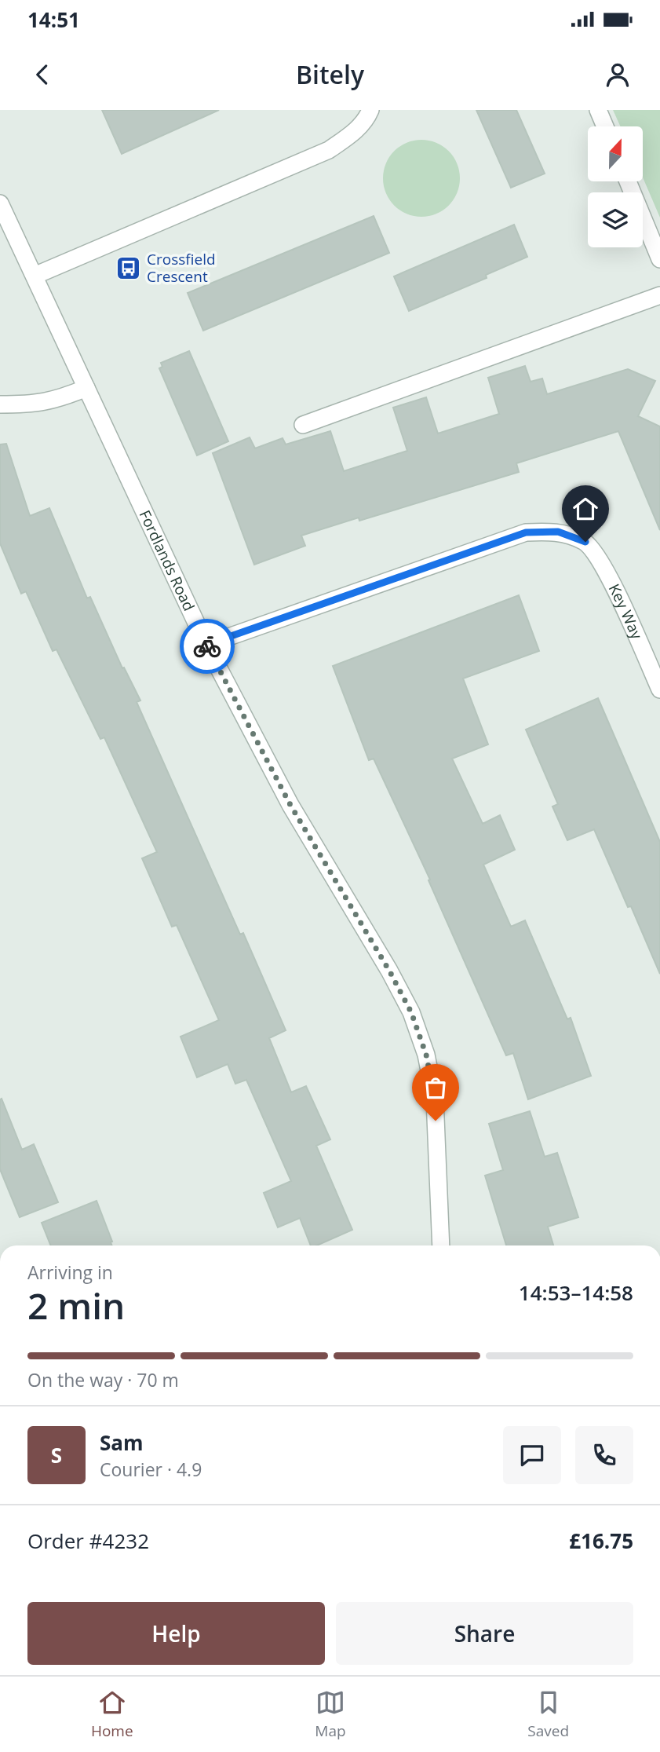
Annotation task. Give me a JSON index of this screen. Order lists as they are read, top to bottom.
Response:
{
  "streets": {
    "street": ["Fordlands Road", "Key Way"]
  },
  "crossings": [
    ["Fordlands Road", "Key Way"]
  ],
  "places": {
    "bus stop": ["Crossfield Crescent"]
  },
  "north": "top",
  "page": {
    "status": "14:51",
    "header": "Bitely",
    "heading": ["2 min", "Arriving in", "14:53–14:58"],
    "panel": [
      "Sam",
      "Courier · 4.9",
      "Order #4232",
      "£16.75"
    ],
    "bar": "On the way · 70 m",
    "round": "S",
    "buttons": ["Help", "Share"],
    "tabs": ["Home", "Map", "Saved"]
  }
}
